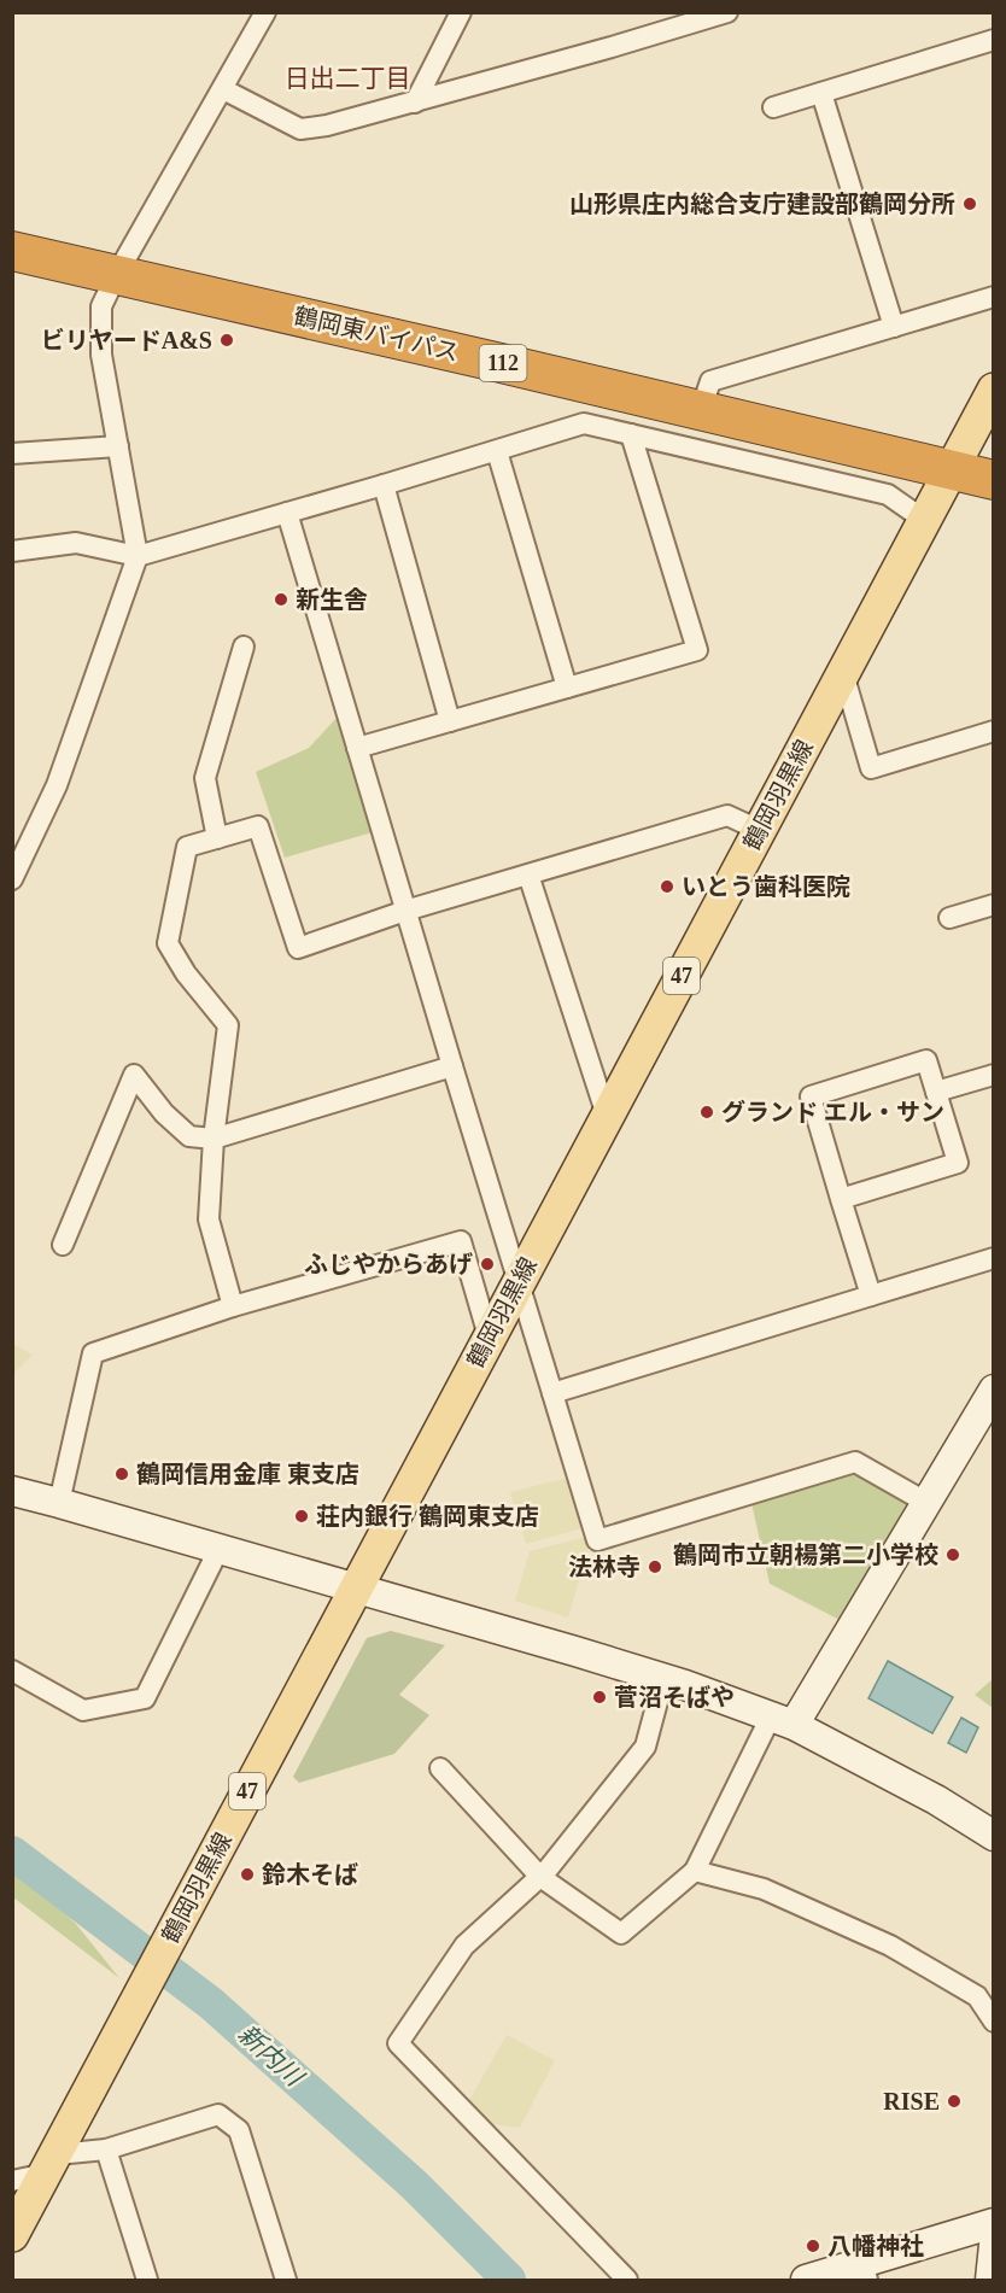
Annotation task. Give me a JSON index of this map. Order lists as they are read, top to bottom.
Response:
{
  "streets": {
    "highway": ["鶴岡東バイパス", "112"],
    "main road": ["鶴岡羽黒線", "47"]
  },
  "crossings": [
    ["鶴岡東バイパス", "鶴岡羽黒線"]
  ],
  "districts": ["日出二丁目"],
  "water": ["新内川"],
  "places": [
    "山形県庄内総合支庁建設部鶴岡分所",
    "ビリヤードA&S",
    "新生舎",
    "いとう歯科医院",
    "グランド エル・サン",
    "ふじやからあげ",
    "鶴岡信用金庫 東支店",
    "荘内銀行 鶴岡東支店",
    "鶴岡市立朝楊第二小学校",
    "法林寺",
    "菅沼そばや",
    "鈴木そば",
    "RISE",
    "八幡神社"
  ]
}
